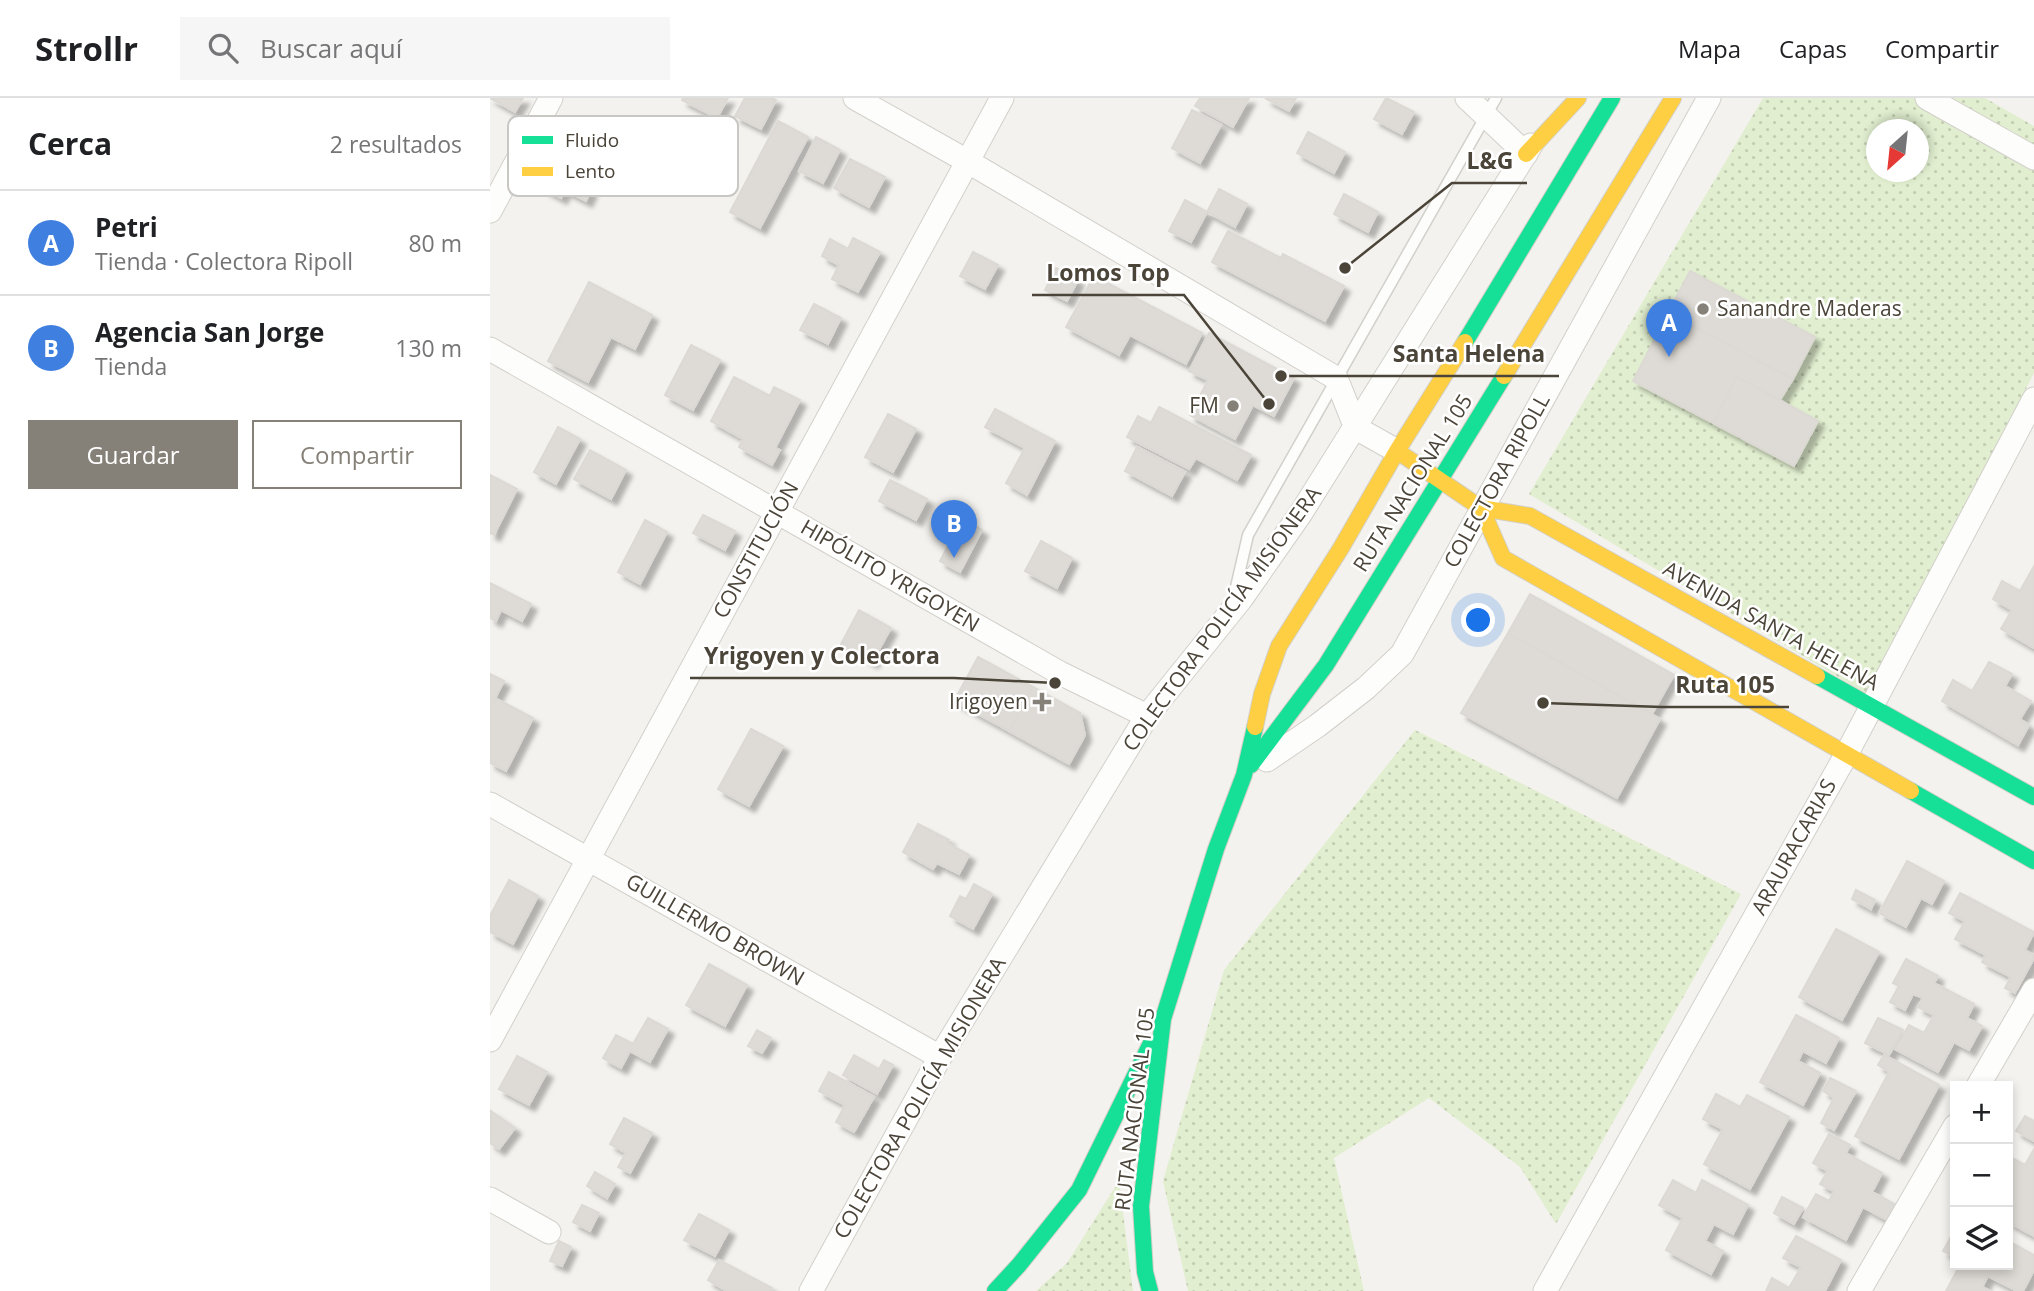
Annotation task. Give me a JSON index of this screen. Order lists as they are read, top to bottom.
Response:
{
  "streets": {
    "main road": ["RUTA NACIONAL 105", "AVENIDA SANTA HELENA"],
    "street": [
      "COLECTORA RIPOLL",
      "CONSTITUCIÓN",
      "HIPÓLITO YRIGOYEN",
      "COLECTORA POLICÍA MISIONERA",
      "ARAURACARIAS",
      "GUILLERMO BROWN"
    ]
  },
  "crossings": [
    ["COLECTORA RIPOLL", "RUTA NACIONAL 105"],
    ["COLECTORA RIPOLL", "AVENIDA SANTA HELENA"],
    ["RUTA NACIONAL 105", "AVENIDA SANTA HELENA"],
    ["CONSTITUCIÓN", "HIPÓLITO YRIGOYEN"],
    ["CONSTITUCIÓN", "GUILLERMO BROWN"],
    ["HIPÓLITO YRIGOYEN", "COLECTORA POLICÍA MISIONERA"],
    ["COLECTORA POLICÍA MISIONERA", "GUILLERMO BROWN"],
    ["AVENIDA SANTA HELENA", "ARAURACARIAS"]
  ],
  "places": {
    "other": [
      "L&G",
      "Sanandre Maderas",
      "Santa Helena",
      "Lomos Top",
      "FM",
      "Yrigoyen y Colectora",
      "Ruta 105"
    ],
    "health": ["Irigoyen"]
  },
  "legend": ["Fluido", "Lento"],
  "north": "bottom left",
  "page": {
    "header": "Strollr",
    "search": "Buscar aquí",
    "nav": ["Mapa", "Capas", "Compartir"],
    "heading": ["Cerca", "2 resultados"],
    "list": [
      {
        "mark": "A",
        "name": "Petri",
        "note": "Tienda · Colectora Ripoll",
        "value": "80 m"
      },
      {
        "mark": "B",
        "name": "Agencia San Jorge",
        "note": "Tienda",
        "value": "130 m"
      }
    ],
    "pins": ["A", "B"],
    "buttons": ["Guardar", "Compartir"],
    "map_buttons": ["+", "−"]
  }
}
